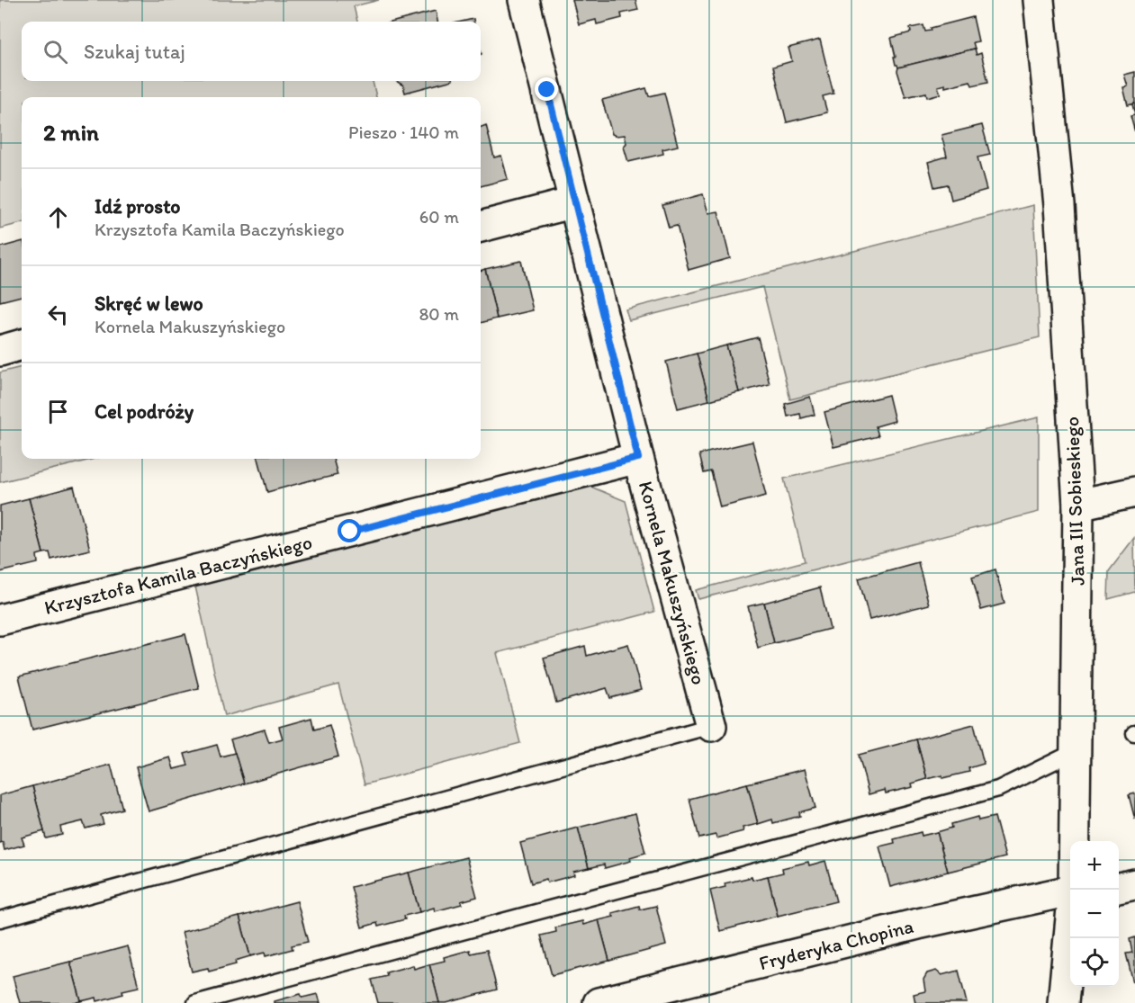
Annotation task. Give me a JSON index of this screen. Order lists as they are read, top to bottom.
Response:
{
  "streets": {
    "street": [
      "Jana III Sobieskiego",
      "Krzysztofa Kamila Baczyńskiego",
      "Kornela Makuszyńskiego",
      "Fryderyka Chopina"
    ]
  },
  "crossings": [
    ["Krzysztofa Kamila Baczyńskiego", "Kornela Makuszyńskiego"]
  ],
  "page": {
    "search": "Szukaj tutaj",
    "heading": ["2 min", "Pieszo · 140 m"],
    "list": [
      ["Idź prosto", "Krzysztofa Kamila Baczyńskiego", "60 m"],
      ["Skręć w lewo", "Kornela Makuszyńskiego", "80 m"],
      "Cel podróży"
    ],
    "map_buttons": ["+", "−"]
  }
}
